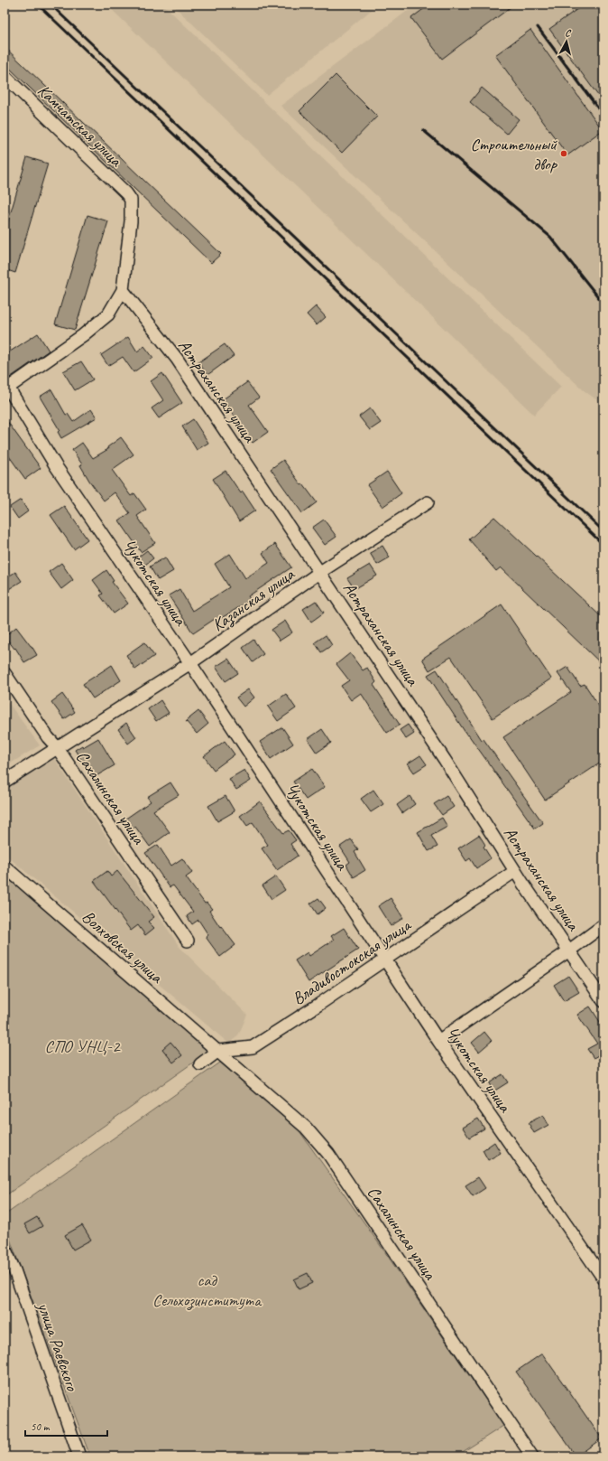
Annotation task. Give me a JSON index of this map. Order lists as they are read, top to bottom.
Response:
{
  "streets": {
    "street": [
      "Камчатская улица",
      "Астраханская улица",
      "Чукотская улица",
      "Казанская улица",
      "Сахалинская улица",
      "Волховская улица",
      "Владивостокская улица",
      "улица Раевского"
    ]
  },
  "crossings": [
    ["Камчатская улица", "Астраханская улица"],
    ["Астраханская улица", "Казанская улица"],
    ["Астраханская улица", "Владивостокская улица"],
    ["Чукотская улица", "Казанская улица"],
    ["Чукотская улица", "Владивостокская улица"],
    ["Казанская улица", "Сахалинская улица"],
    ["Сахалинская улица", "Волховская улица"],
    ["Сахалинская улица", "Владивостокская улица"],
    ["Волховская улица", "Владивостокская улица"]
  ],
  "parks": ["СПО УНЦ-2", "сад Сельхозинститута"],
  "places": ["Строительный двор"],
  "scale_bar": "50 m",
  "north": "top"
}
